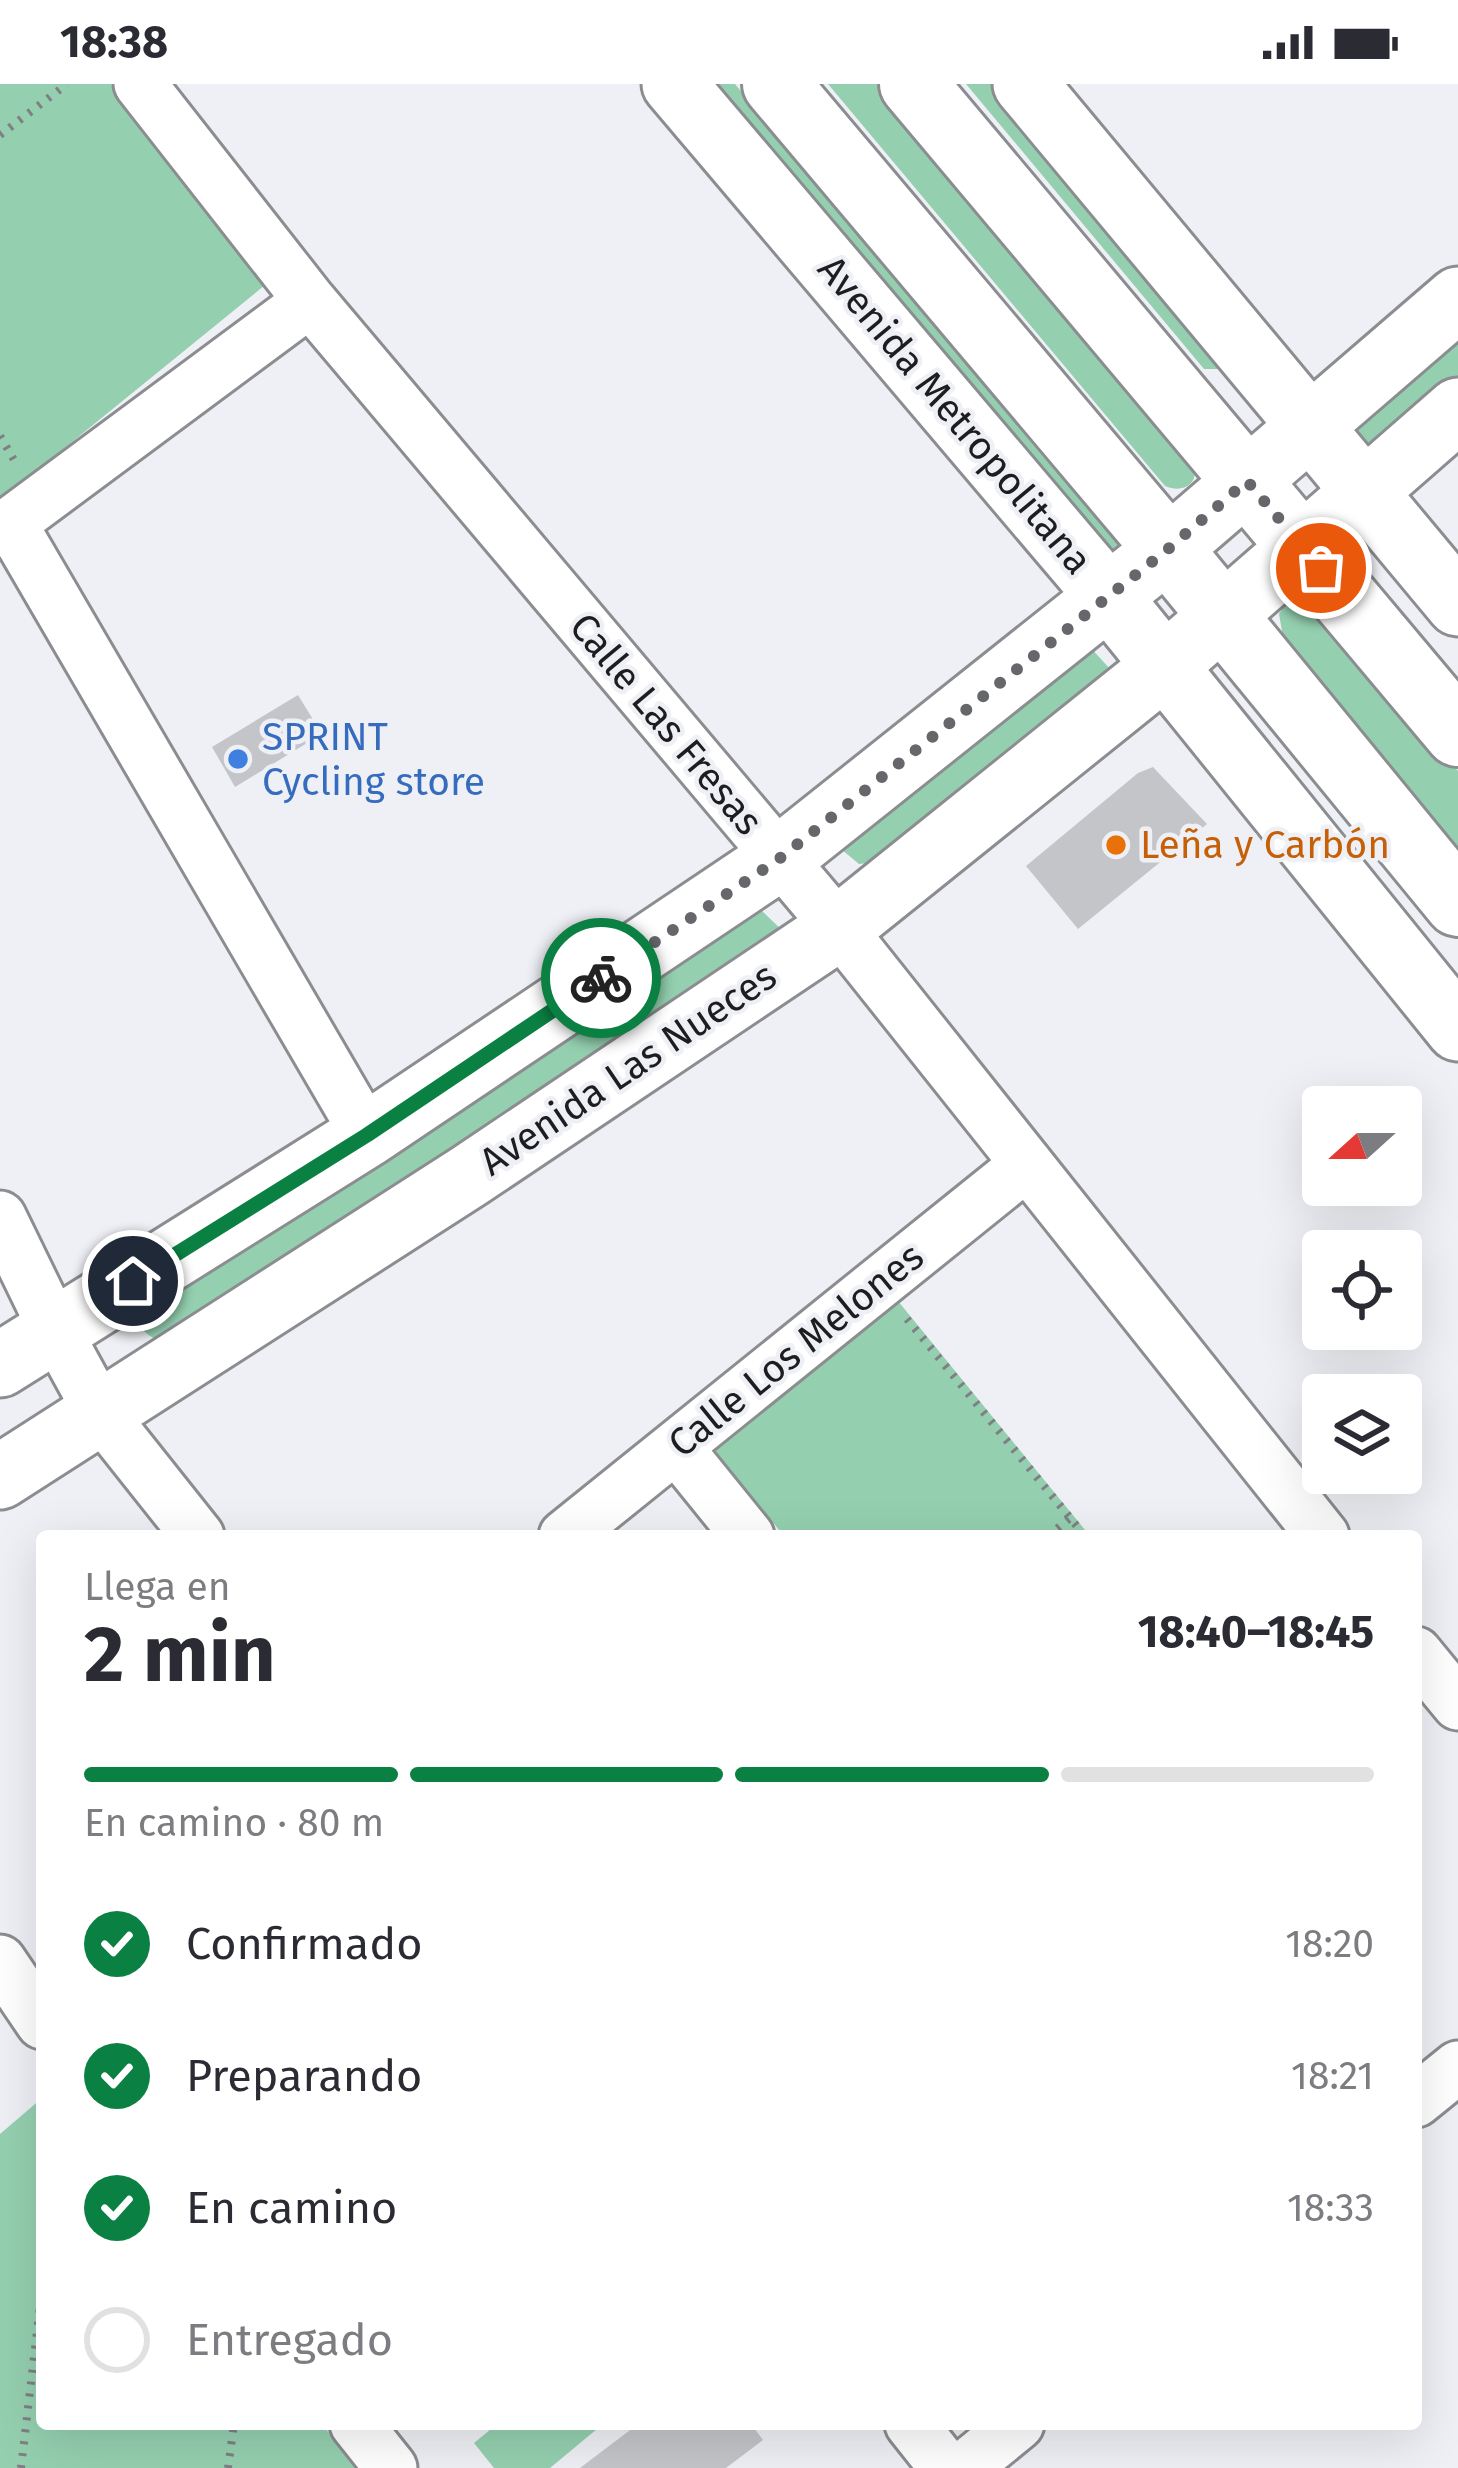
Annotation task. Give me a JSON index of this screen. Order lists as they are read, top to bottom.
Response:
{
  "streets": {
    "main road": ["Avenida Metropolitana"],
    "street": ["Calle Las Fresas", "Avenida Las Nueces", "Calle Los Melones"]
  },
  "crossings": [
    ["Avenida Metropolitana", "Avenida Las Nueces"],
    ["Calle Las Fresas", "Avenida Las Nueces"],
    ["Calle Las Fresas", "Calle Los Melones"]
  ],
  "places": ["SPRINT Cycling store", "Leña y Carbón"],
  "north": "left",
  "page": {
    "status": "18:38",
    "heading": ["2 min", "Llega en", "18:40–18:45"],
    "bar": "En camino · 80 m",
    "list": [
      ["Confirmado", "18:20"],
      ["Preparando", "18:21"],
      ["En camino", "18:33"],
      "Entregado"
    ]
  }
}
